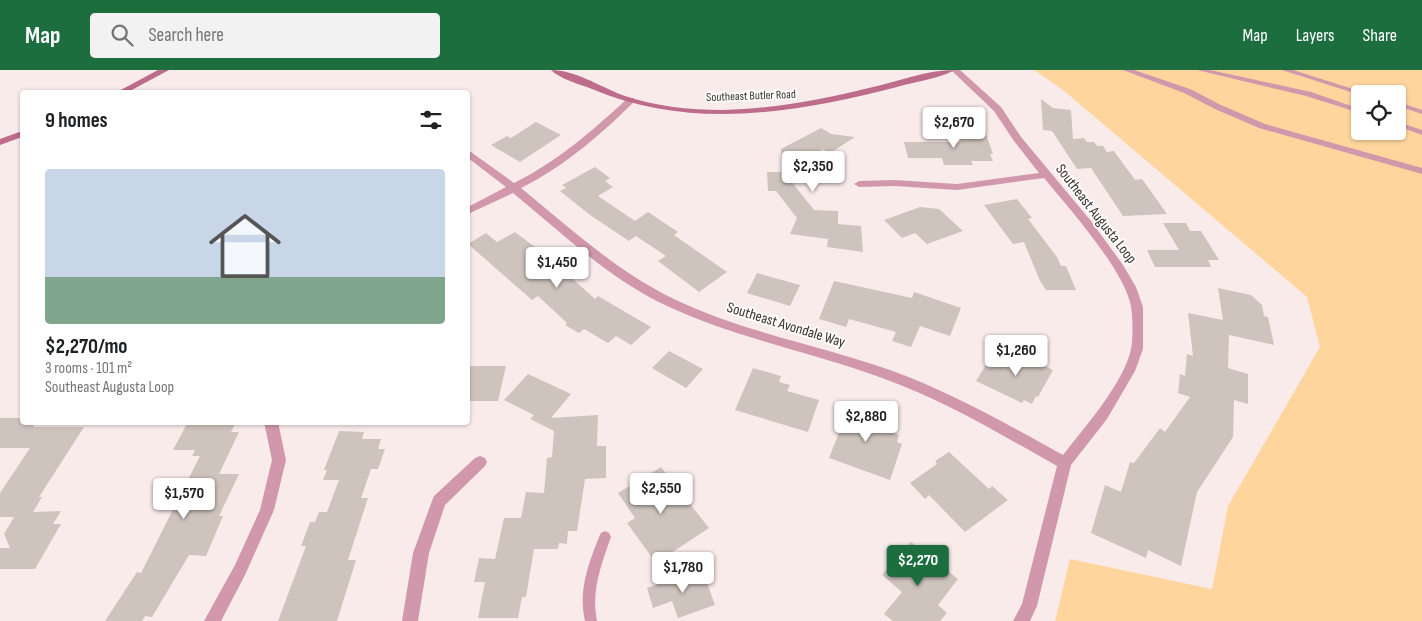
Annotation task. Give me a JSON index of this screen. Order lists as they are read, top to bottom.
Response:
{
  "streets": {
    "main road": ["Southeast Butler Road"],
    "street": ["Southeast Augusta Loop", "Southeast Avondale Way"]
  },
  "crossings": [
    ["Southeast Augusta Loop", "Southeast Avondale Way"]
  ],
  "page": {
    "header": "Map",
    "search": "Search here",
    "nav": ["Map", "Layers", "Share"],
    "heading": "9 homes",
    "price": [
      "$2,670",
      "$2,350",
      "$1,450",
      "$1,260",
      "$2,880",
      "$2,550",
      "$1,570",
      "$2,270",
      "$1,780"
    ],
    "list": [
      {
        "name": "$2,270/mo",
        "note": "3 rooms · 101 m² · Southeast Augusta Loop"
      }
    ]
  }
}
